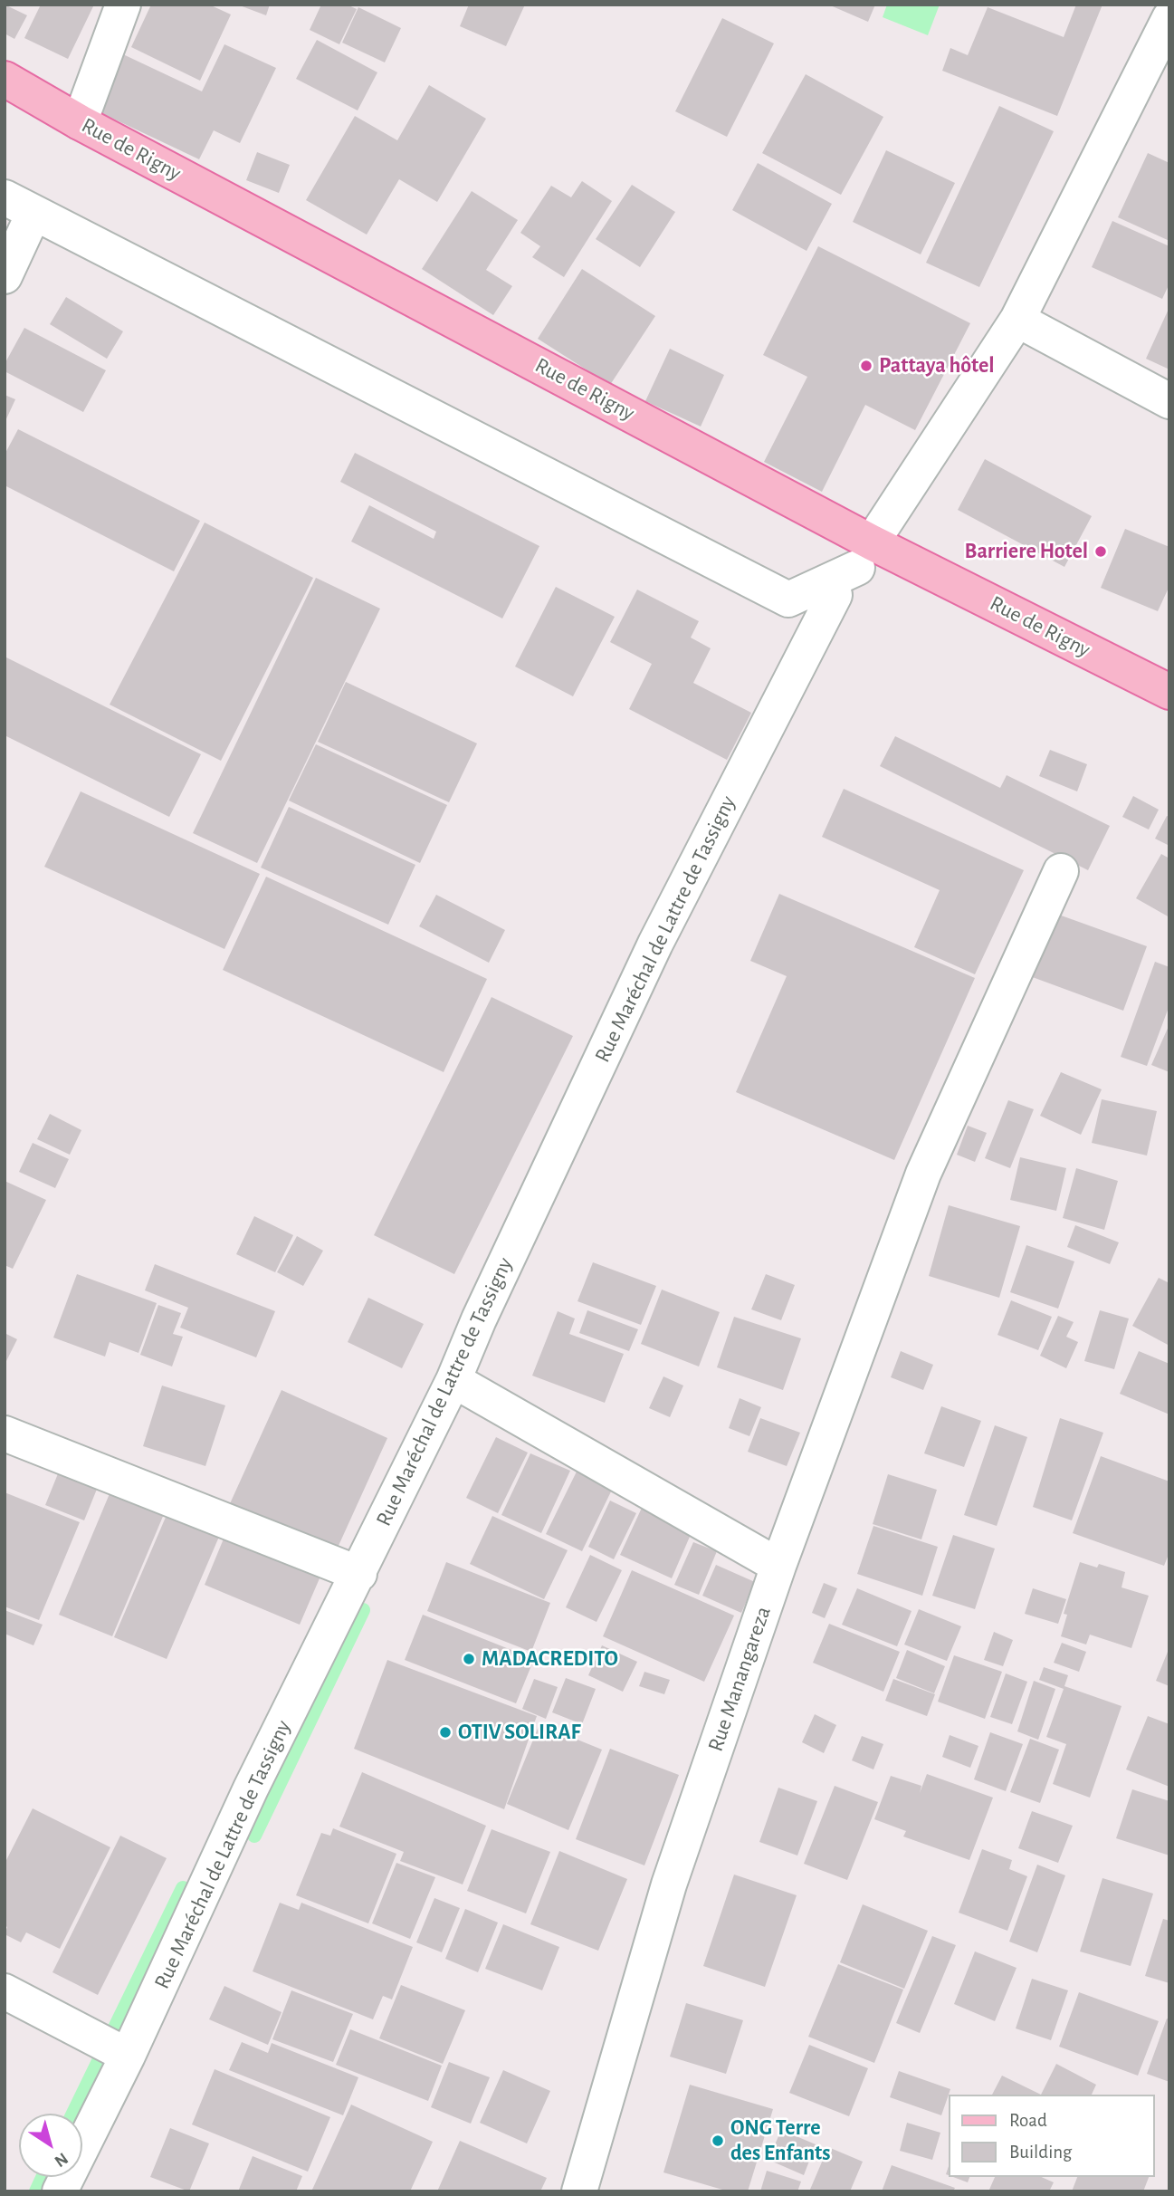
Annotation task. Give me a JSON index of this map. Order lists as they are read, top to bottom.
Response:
{
  "streets": {
    "main road": ["Rue de Rigny"],
    "street": ["Rue Maréchal de Lattre de Tassigny", "Rue Manangareza"]
  },
  "places": [
    "Pattaya hôtel",
    "Barriere Hotel",
    "MADACREDITO",
    "OTIV SOLIRAF",
    "ONG Terre des Enfants"
  ],
  "legend": ["Road", "Building"],
  "north": "bottom right"
}
